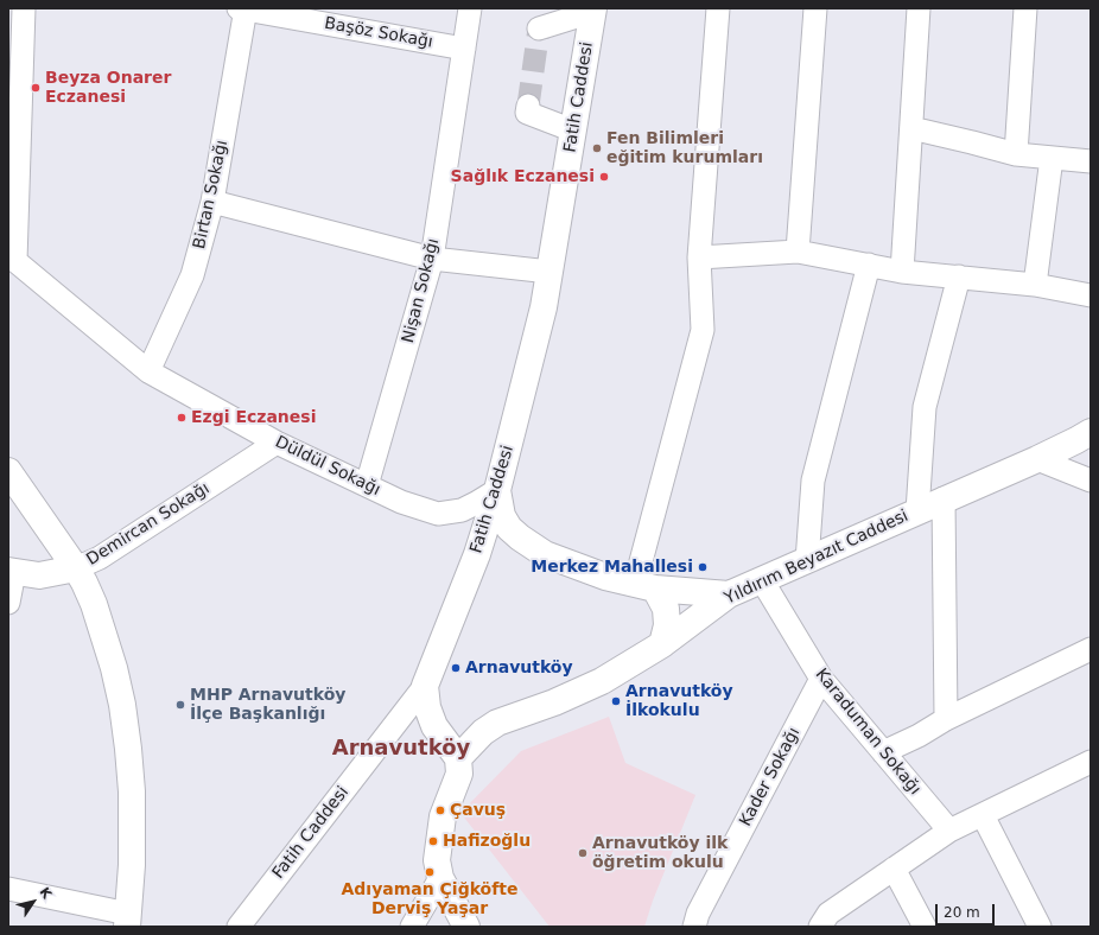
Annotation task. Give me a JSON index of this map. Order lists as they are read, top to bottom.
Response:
{
  "streets": {
    "main road": ["Fatih Caddesi", "Demircan Sokağı", "Yıldırım Beyazıt Caddesi"],
    "street": [
      "Başöz Sokağı",
      "Birtan Sokağı",
      "Nişan Sokağı",
      "Düldül Sokağı",
      "Karaduman Sokağı",
      "Kader Sokağı"
    ]
  },
  "crossings": [
    ["Başöz Sokağı", "Birtan Sokağı"],
    ["Başöz Sokağı", "Nişan Sokağı"],
    ["Fatih Caddesi", "Düldül Sokağı"],
    ["Birtan Sokağı", "Düldül Sokağı"],
    ["Nişan Sokağı", "Düldül Sokağı"],
    ["Düldül Sokağı", "Demircan Sokağı"],
    ["Yıldırım Beyazıt Caddesi", "Karaduman Sokağı"],
    ["Karaduman Sokağı", "Kader Sokağı"]
  ],
  "districts": ["Arnavutköy"],
  "places": [
    "Beyza Onarer Eczanesi",
    "Fen Bilimleri eğitim kurumları",
    "Sağlık Eczanesi",
    "Ezgi Eczanesi",
    "Merkez Mahallesi",
    "Arnavutköy",
    "Arnavutköy İlkokulu",
    "MHP Arnavutköy İlçe Başkanlığı",
    "Çavuş",
    "Hafizoğlu",
    "Arnavutköy ilk öğretim okulu",
    "Adıyaman Çiğköfte Derviş Yaşar"
  ],
  "scale_bar": "20 m",
  "north": "top right"
}
